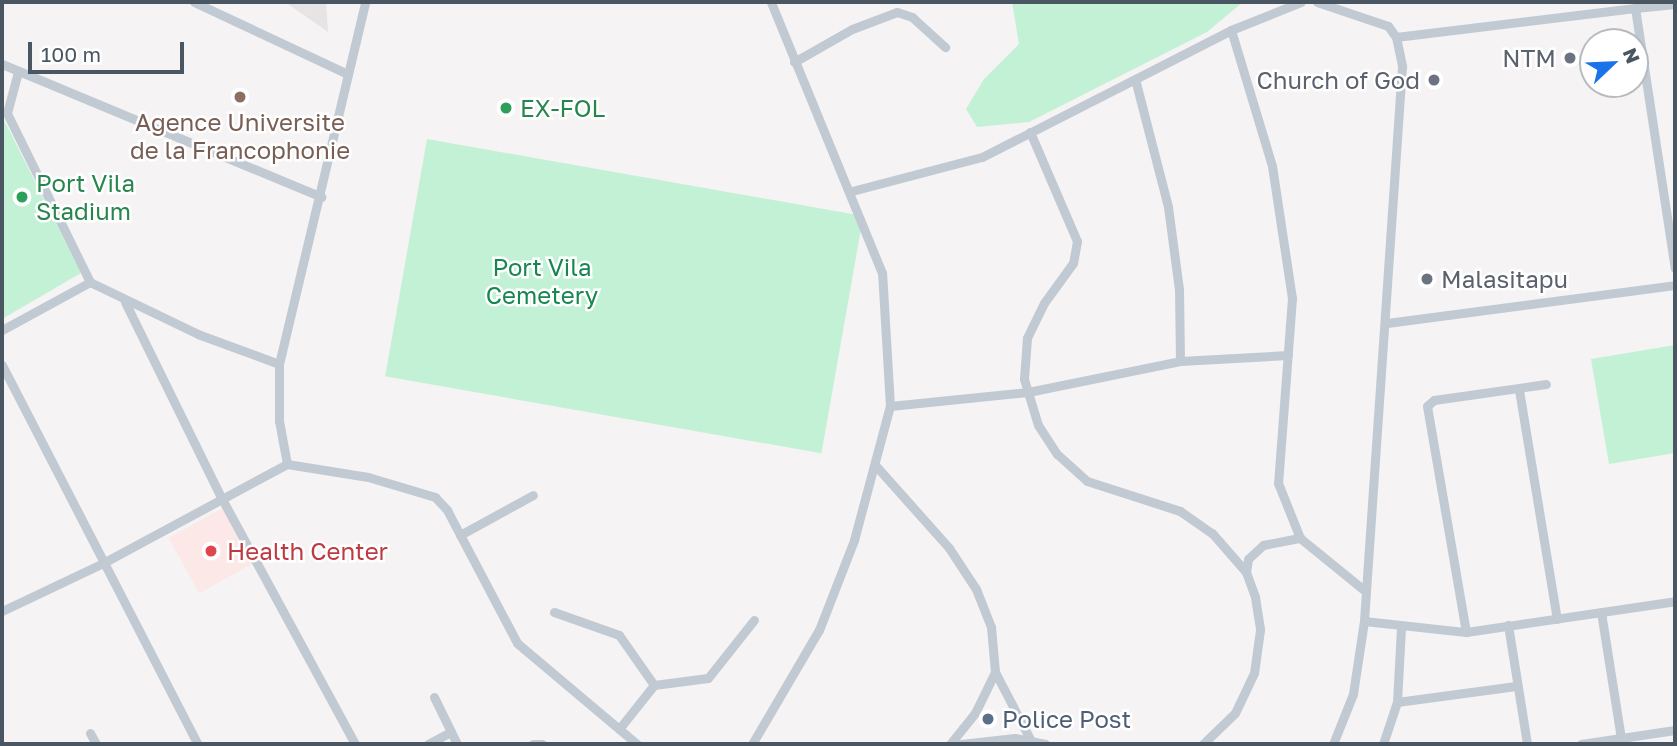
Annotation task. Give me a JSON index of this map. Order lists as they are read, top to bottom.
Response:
{
  "parks": ["Port Vila Cemetery"],
  "places": [
    "NTM",
    "Church of God",
    "Agence Universite de la Francophonie",
    "EX-FOL",
    "Port Vila Stadium",
    "Malasitapu",
    "Health Center",
    "Police Post"
  ],
  "scale_bar": "100 m",
  "north": "top right"
}
